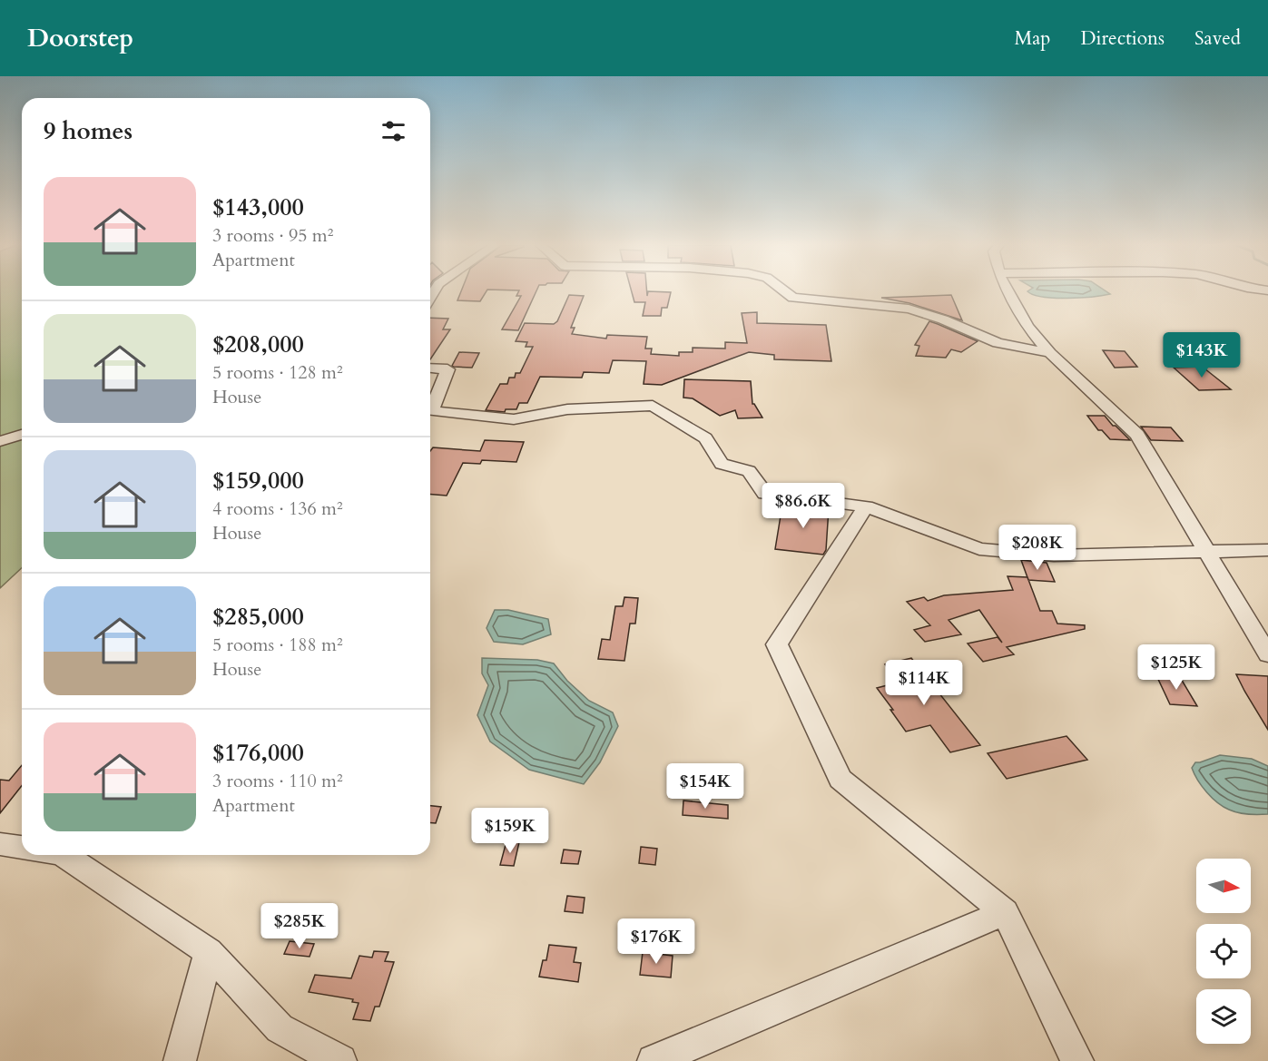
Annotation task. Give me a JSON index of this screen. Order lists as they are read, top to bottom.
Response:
{
  "north": "right",
  "page": {
    "header": "Doorstep",
    "nav": ["Map", "Directions", "Saved"],
    "heading": "9 homes",
    "list": [
      {
        "name": "$143,000",
        "note": "3 rooms · 95 m² · Apartment"
      },
      {
        "name": "$208,000",
        "note": "5 rooms · 128 m² · House"
      },
      {
        "name": "$159,000",
        "note": "4 rooms · 136 m² · House"
      },
      {
        "name": "$285,000",
        "note": "5 rooms · 188 m² · House"
      },
      {
        "name": "$176,000",
        "note": "3 rooms · 110 m² · Apartment"
      }
    ],
    "price": [
      "$143K",
      "$86.6K",
      "$208K",
      "$125K",
      "$114K",
      "$154K",
      "$159K",
      "$285K",
      "$176K"
    ]
  }
}
